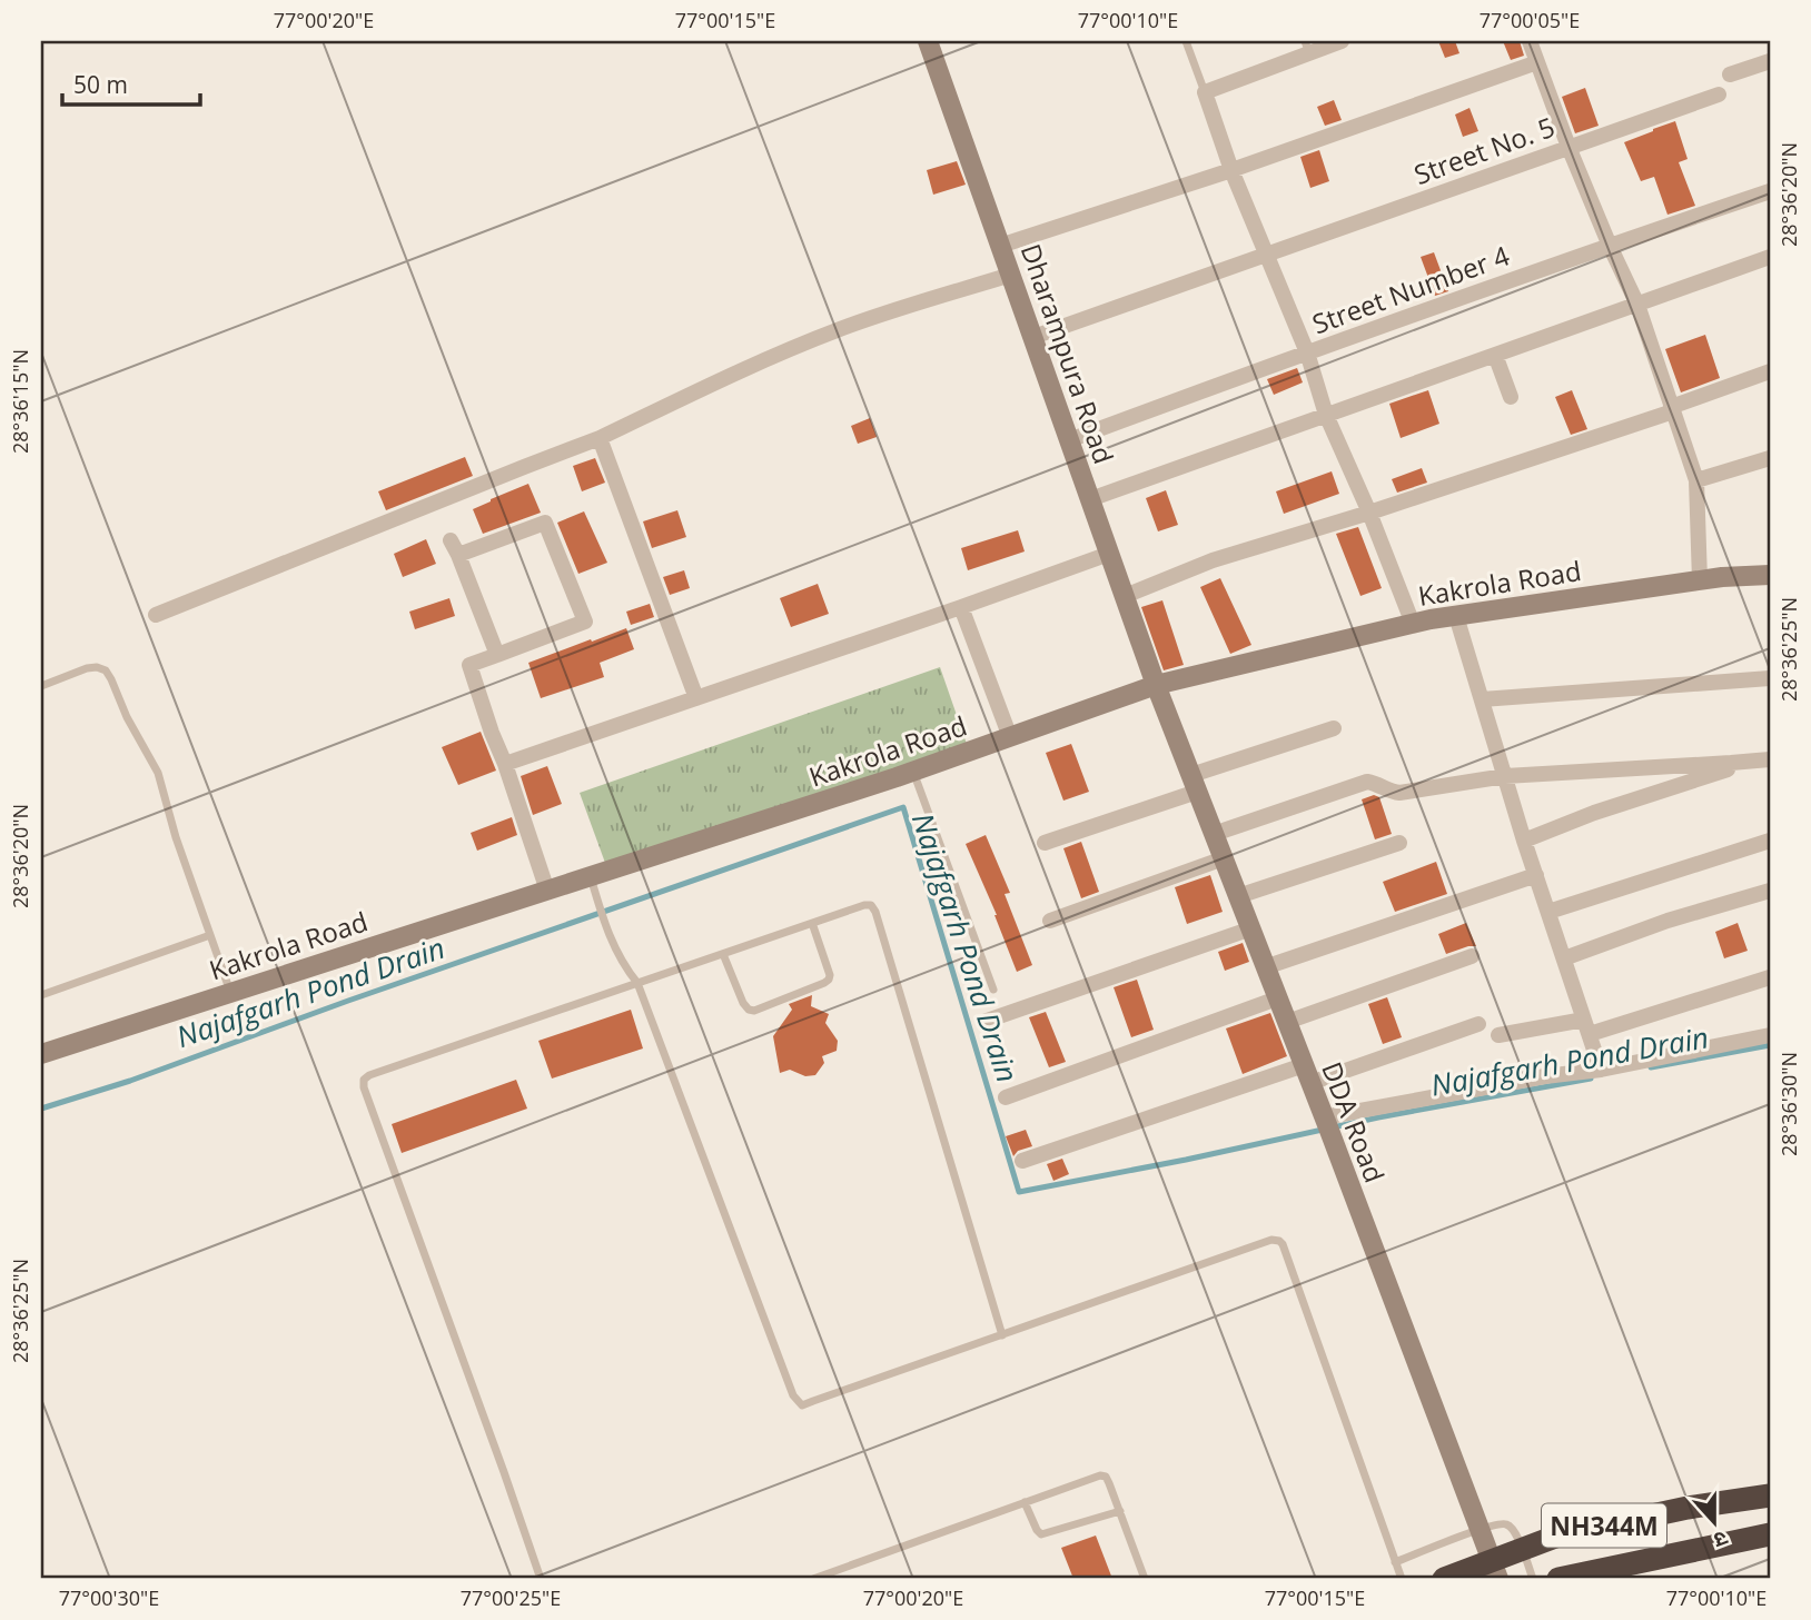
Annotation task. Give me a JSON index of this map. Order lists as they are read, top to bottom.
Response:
{
  "streets": {
    "highway": ["NH344M"],
    "street": [
      "Street No. 5",
      "Street Number 4",
      "Dharampura Road",
      "Kakrola Road",
      "DDA Road"
    ]
  },
  "crossings": [
    ["Street No. 5", "Dharampura Road"],
    ["Street Number 4", "Dharampura Road"],
    ["Dharampura Road", "Kakrola Road"],
    ["Dharampura Road", "DDA Road"],
    ["Kakrola Road", "DDA Road"]
  ],
  "water": ["Najafgarh Pond Drain"],
  "scale_bar": "50 m",
  "north": "bottom",
  "coordinates": [
    "77°00'20\"E",
    "77°00'15\"E",
    "77°00'10\"E",
    "77°00'05\"E",
    "28°36'20\"N",
    "28°36'15\"N",
    "28°36'25\"N",
    "28°36'30\"N",
    "77°00'30\"E",
    "77°00'25\"E"
  ]
}
